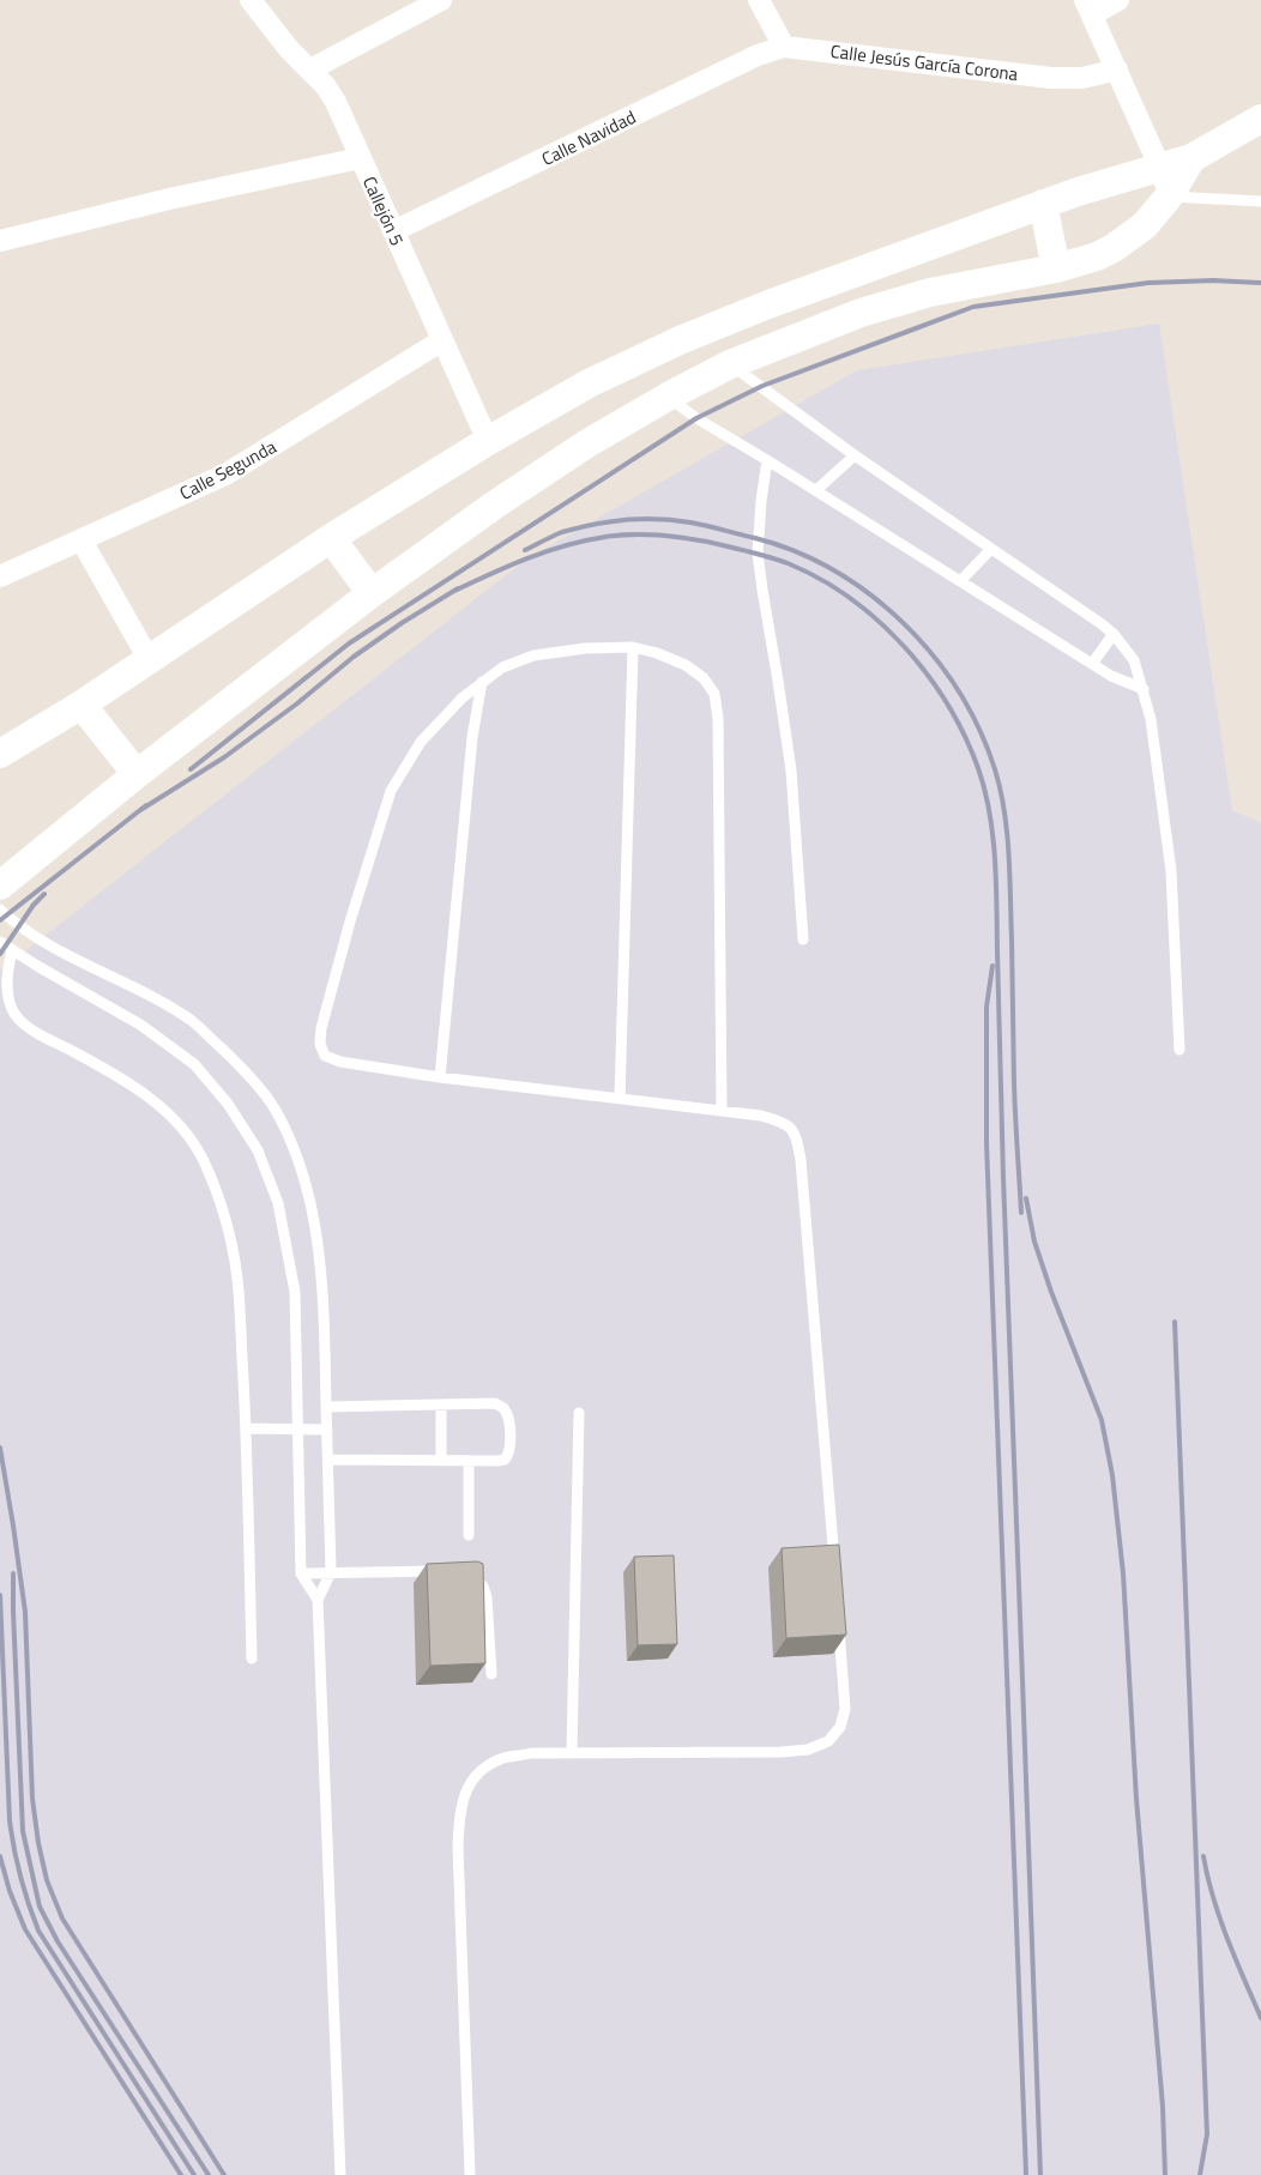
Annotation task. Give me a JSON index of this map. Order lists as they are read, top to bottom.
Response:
{
  "streets": {
    "street": [
      "Calle Jesús García Corona",
      "Calle Navidad",
      "Callejón 5",
      "Calle Segunda"
    ]
  },
  "crossings": [
    ["Calle Jesús García Corona", "Calle Navidad"],
    ["Calle Navidad", "Callejón 5"],
    ["Callejón 5", "Calle Segunda"]
  ]
}
